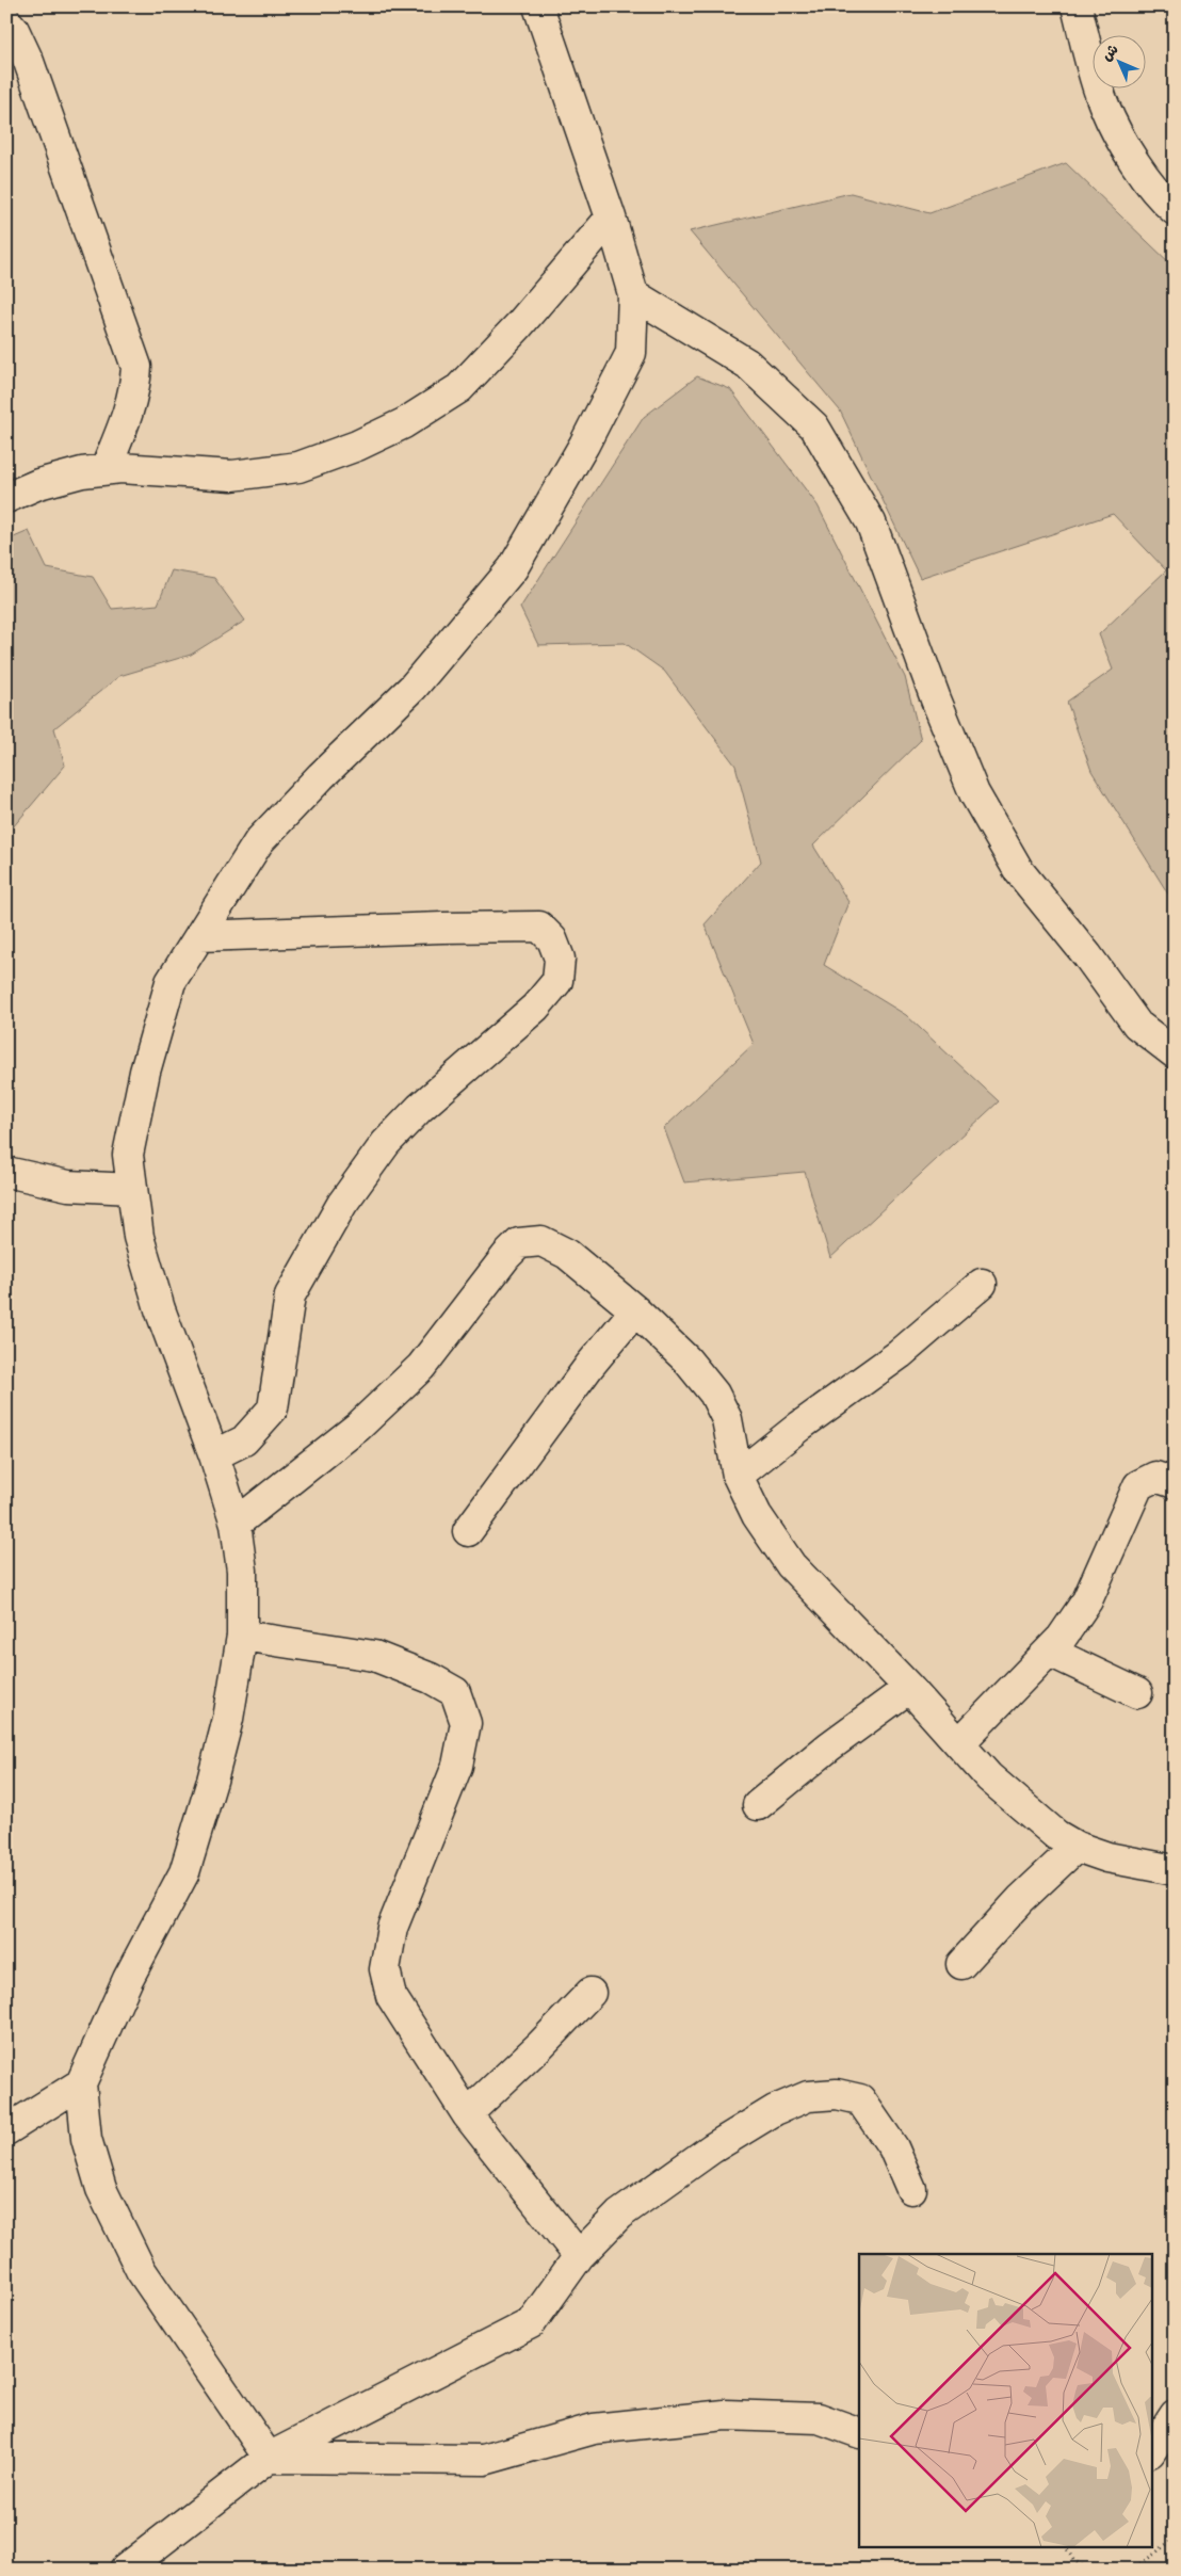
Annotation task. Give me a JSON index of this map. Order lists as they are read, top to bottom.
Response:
{
  "north": "top left"
}
